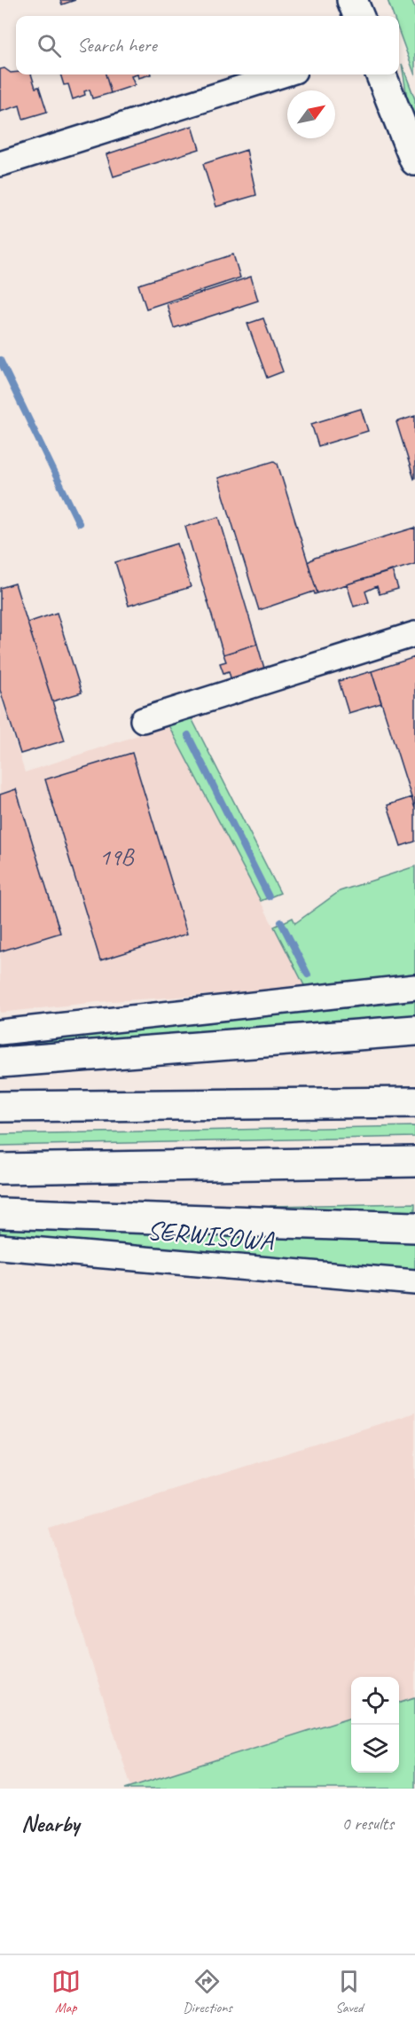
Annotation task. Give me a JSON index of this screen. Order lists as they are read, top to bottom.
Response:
{
  "streets": {
    "street": ["SERWISOWA"]
  },
  "house_numbers": ["19B"],
  "north": "top right",
  "page": {
    "search": "Search here",
    "heading": ["Nearby", "0 results"],
    "nav": ["Map", "Directions", "Saved"]
  }
}
